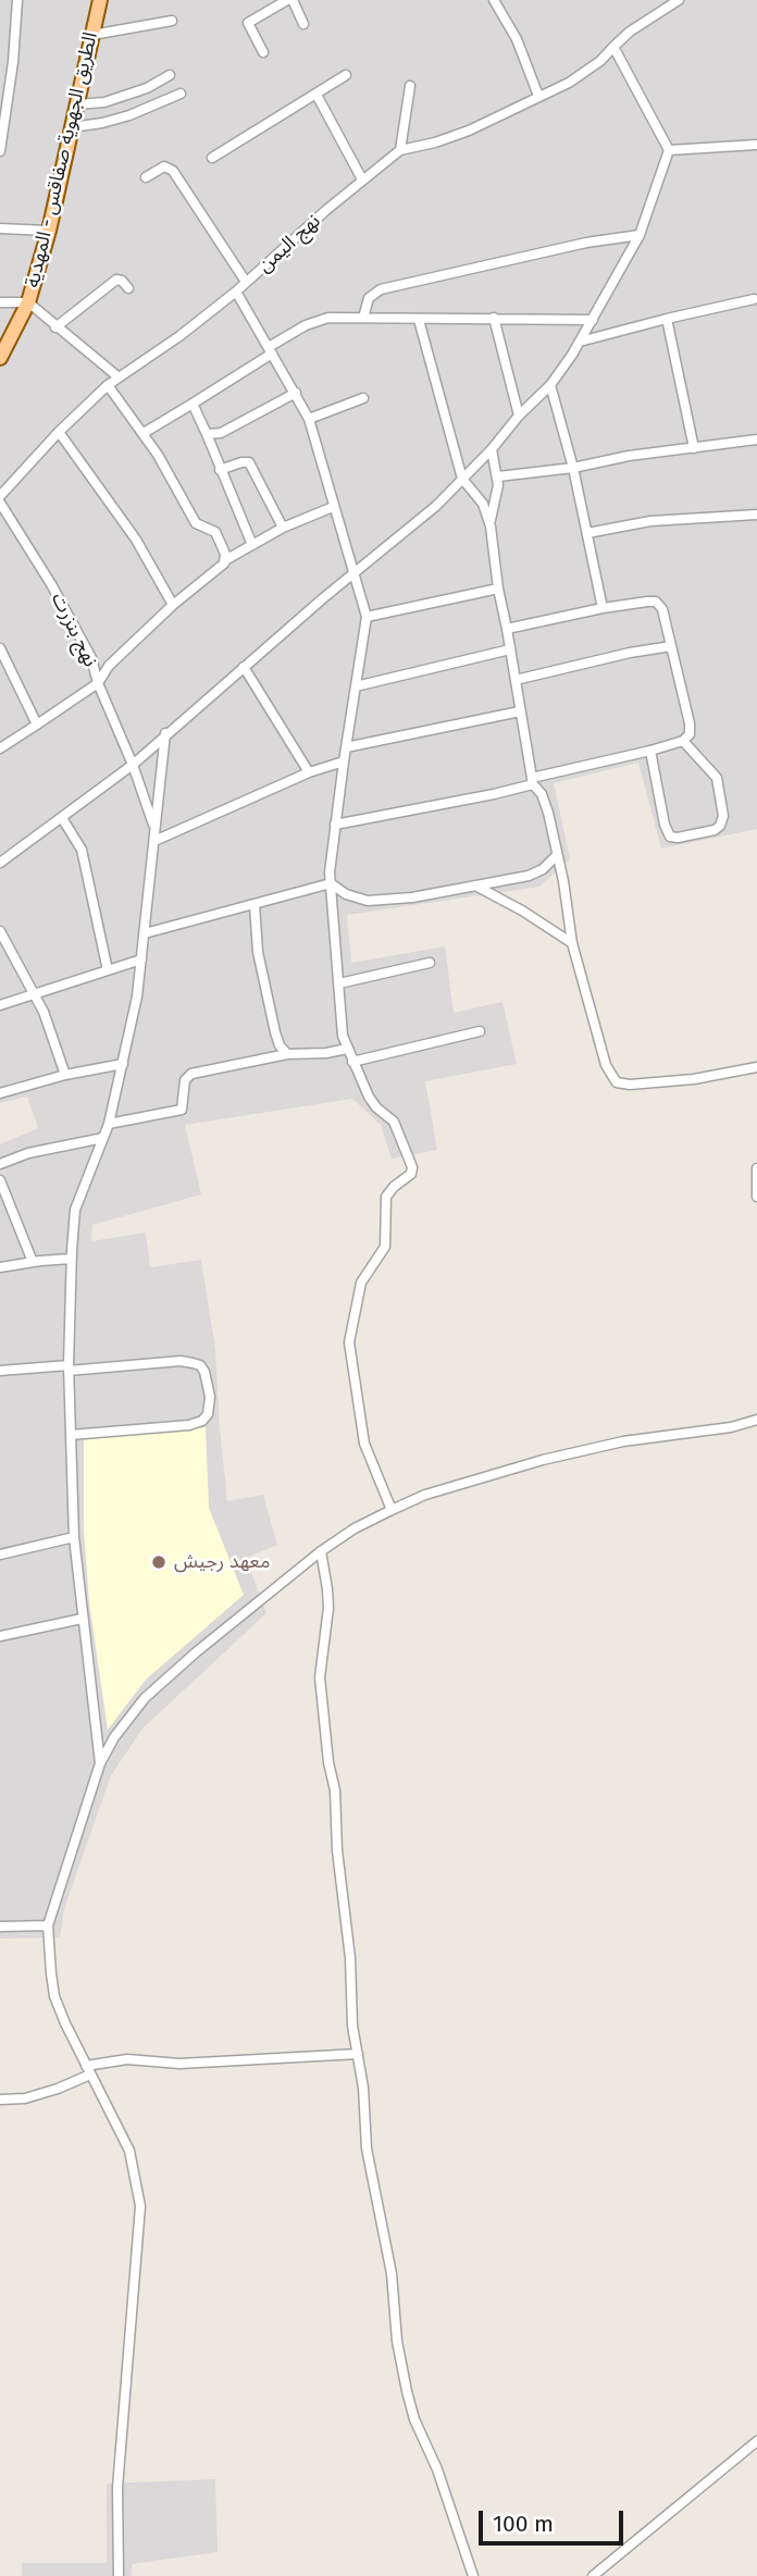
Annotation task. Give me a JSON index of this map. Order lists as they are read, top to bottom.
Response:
{
  "streets": {
    "main road": ["الطريق الجهوية صفاقس - المهدية"],
    "street": ["نهج اليمن", "نهج بنزرت"]
  },
  "places": ["معهد رجيش"],
  "scale_bar": "100 m"
}
